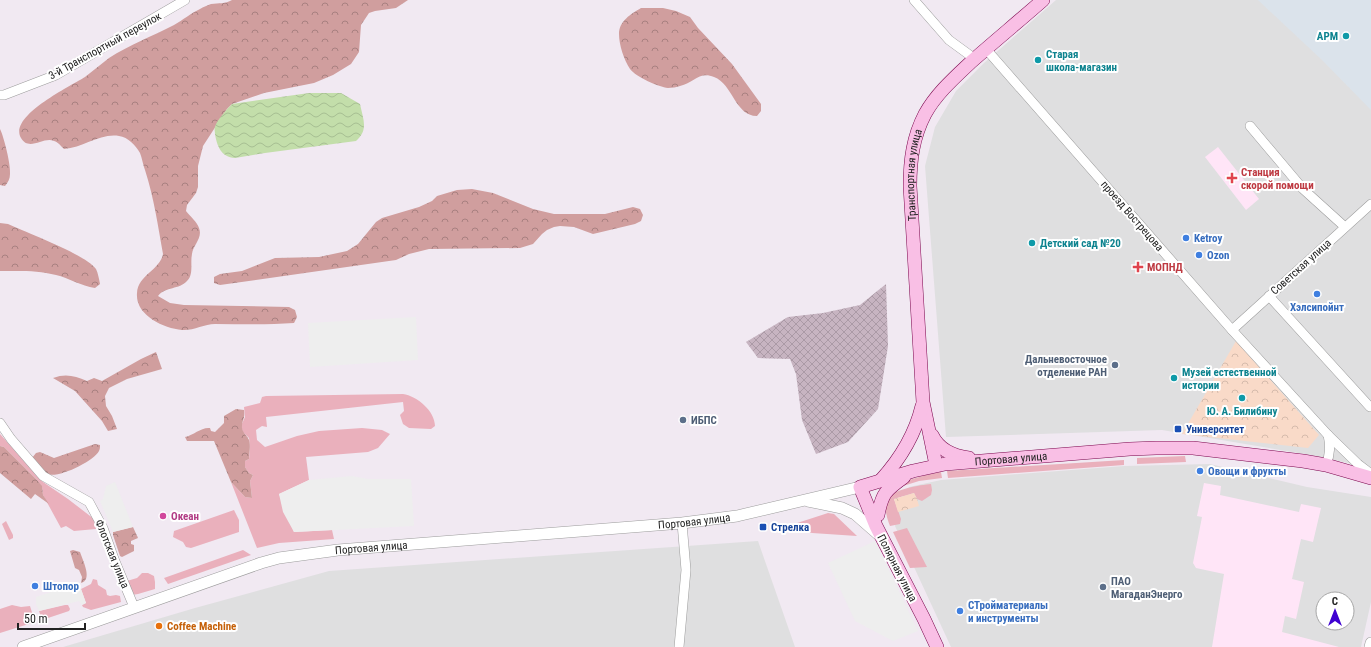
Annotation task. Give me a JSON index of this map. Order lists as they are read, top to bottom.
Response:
{
  "streets": {
    "main road": ["Транспортная улица", "Портовая улица", "Полярная улица"],
    "street": [
      "3-й Транспортный переулок",
      "проезд Вострецова",
      "Советская улица",
      "Флотская улица"
    ]
  },
  "crossings": [
    ["Транспортная улица", "проезд Вострецова"],
    ["Транспортная улица", "Портовая улица"],
    ["проезд Вострецова", "Советская улица"],
    ["Портовая улица", "Флотская улица"],
    ["Портовая улица", "Полярная улица"]
  ],
  "places": {
    "other": [
      "АРМ",
      "Старая школа-магазин",
      "Ketroy",
      "Детский сад №20",
      "Ozon",
      "Хэлсипойнт",
      "Дальневосточное отделение РАН",
      "Музей естественной истории",
      "Ю. А. Билибину",
      "ИБПС",
      "Овощи и фрукты",
      "Океан",
      "Штопор",
      "ПАО МагаданЭнерго",
      "СТройматериалы и инструменты",
      "Coffee Machine"
    ],
    "health": ["Станция скорой помощи", "МОПНД"],
    "transit": ["Университет", "Стрелка"]
  },
  "scale_bar": "50 m",
  "north": "top"
}
